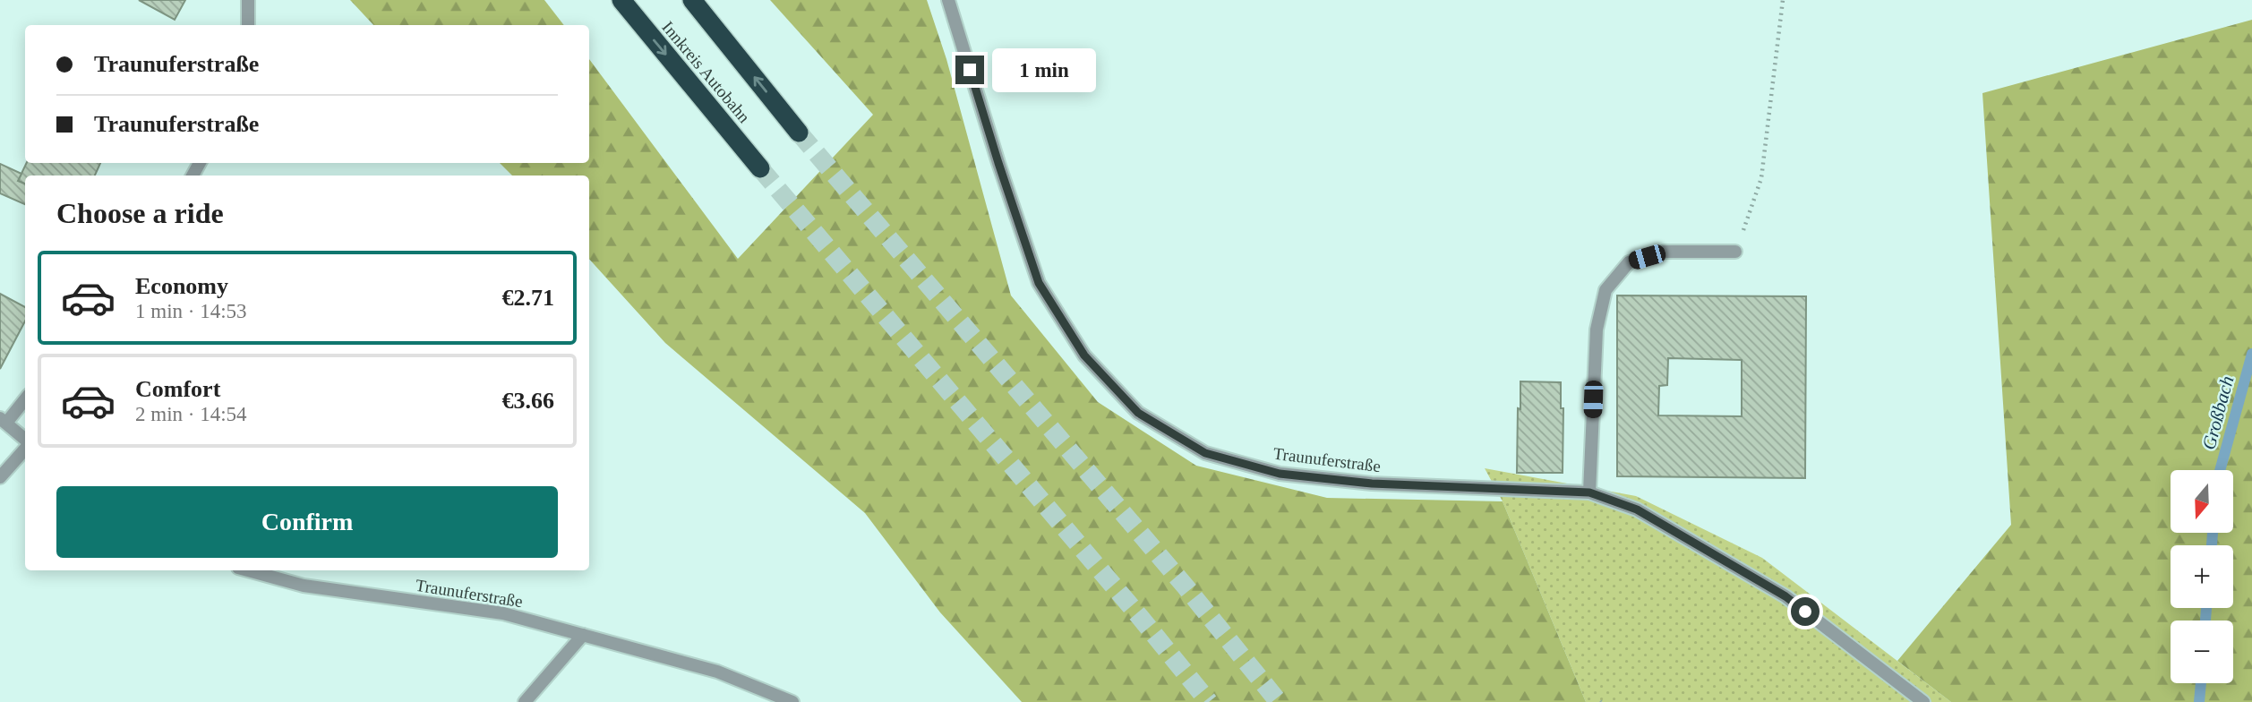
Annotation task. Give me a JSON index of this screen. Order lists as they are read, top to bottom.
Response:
{
  "streets": {
    "highway": ["Innkreis Autobahn"],
    "street": ["Traunuferstraße"]
  },
  "water": ["Großbach"],
  "north": "bottom",
  "page": {
    "banner": ["Traunuferstraße", "Traunuferstraße"],
    "bubble": "1 min",
    "heading": "Choose a ride",
    "list": [
      {
        "name": "Economy",
        "note": "1 min · 14:53",
        "value": "€2.71"
      },
      {
        "name": "Comfort",
        "note": "2 min · 14:54",
        "value": "€3.66"
      }
    ],
    "map_buttons": ["+", "−"],
    "buttons": "Confirm"
  }
}
